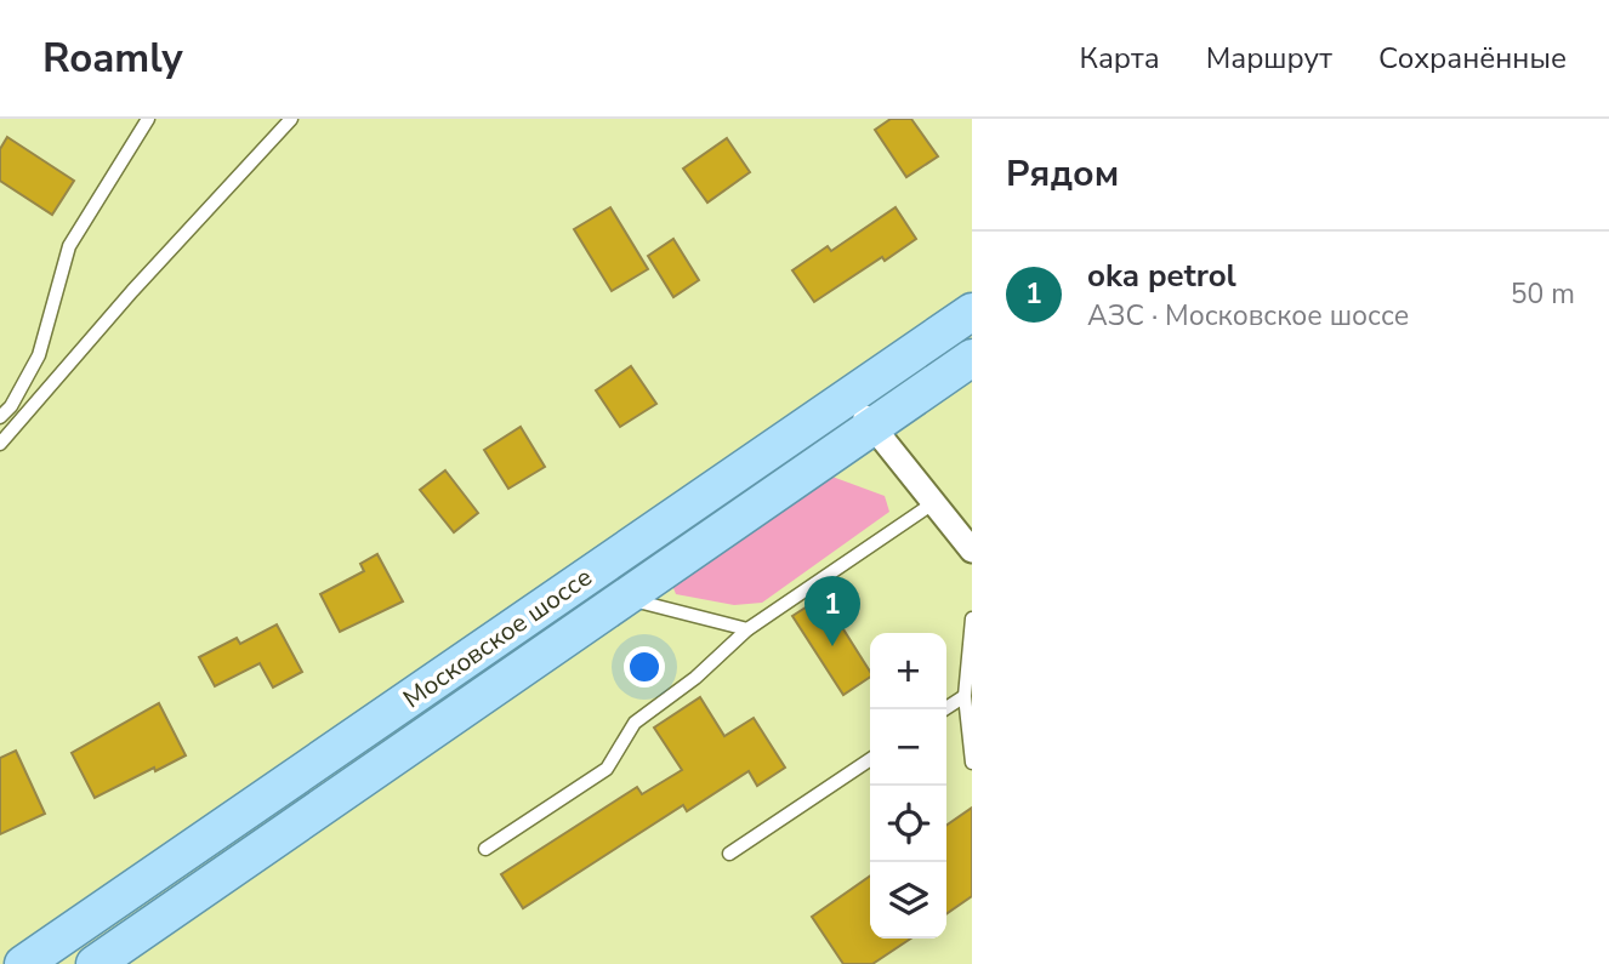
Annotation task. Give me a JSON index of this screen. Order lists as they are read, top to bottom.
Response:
{
  "streets": {
    "main road": ["Московское шоссе"]
  },
  "page": {
    "header": "Roamly",
    "nav": ["Карта", "Маршрут", "Сохранённые"],
    "heading": "Рядом",
    "list": [
      {
        "mark": "1",
        "name": "oka petrol",
        "note": "АЗС · Московское шоссе",
        "value": "50 m"
      }
    ],
    "pins": "1",
    "map_buttons": ["+", "−"]
  }
}
